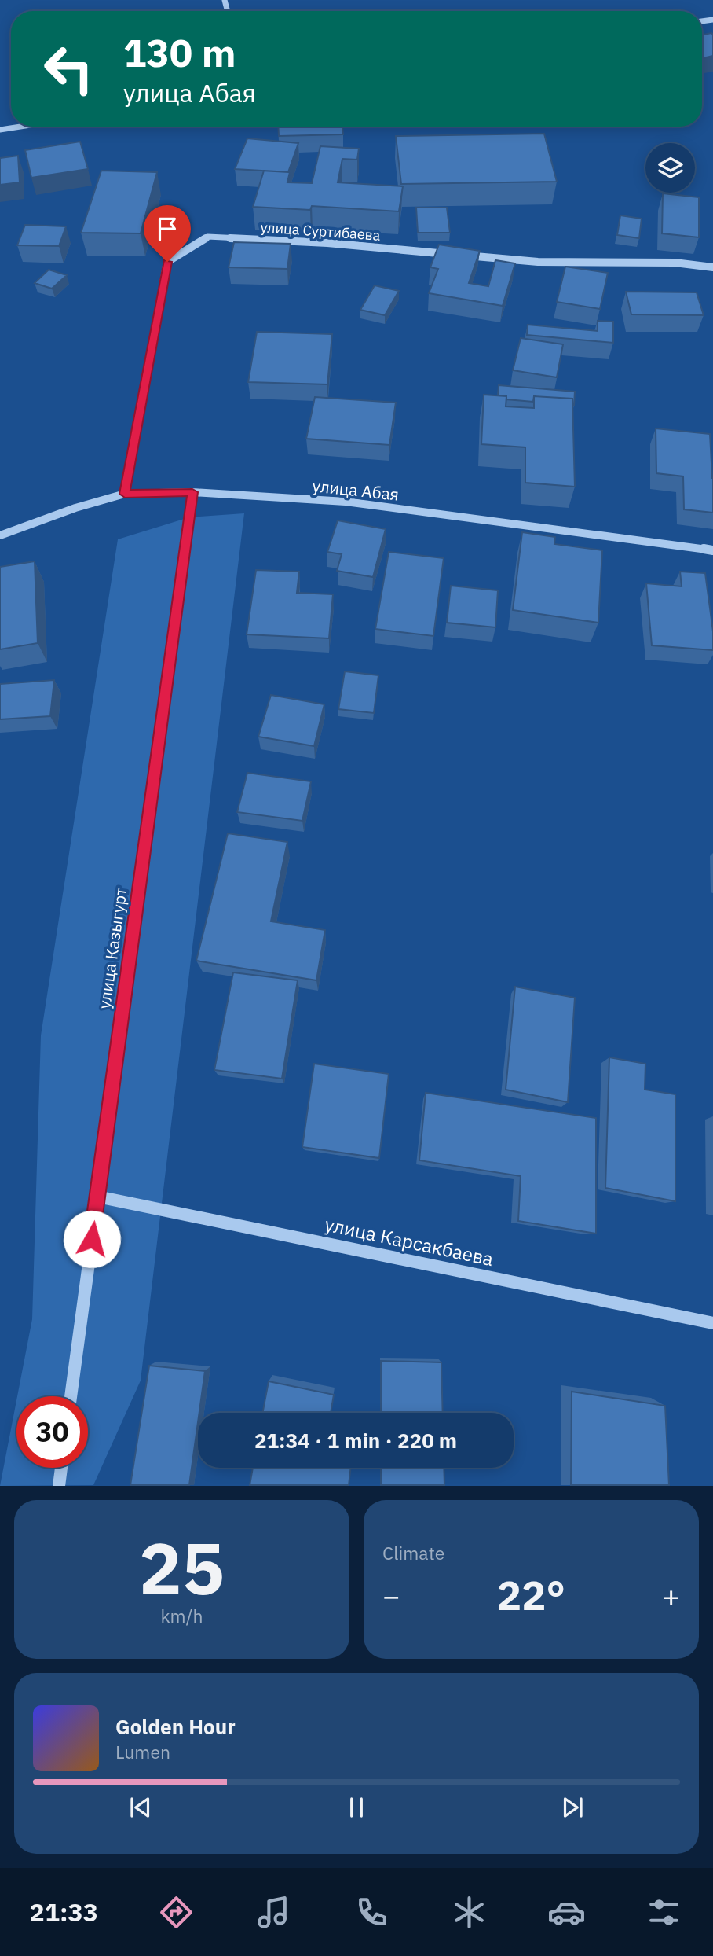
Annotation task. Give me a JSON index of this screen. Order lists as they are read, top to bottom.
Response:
{
  "streets": {
    "street": [
      "улица Суртибаева",
      "улица Абая",
      "улица Казыгурт",
      "улица Карсакбаева"
    ]
  },
  "crossings": [
    ["улица Суртибаева", "улица Абая"],
    ["улица Абая", "улица Казыгурт"],
    ["улица Казыгурт", "улица Карсакбаева"]
  ],
  "page": {
    "turn": ["130 m", "улица Абая"],
    "limit": "30",
    "trip": "21:34 · 1 min · 220 m",
    "tile": [
      ["25", "km/h"],
      "Climate"
    ],
    "heat": ["−", "22°", "+"],
    "song": ["Golden Hour", "Lumen"],
    "tabs": "21:33"
  }
}
